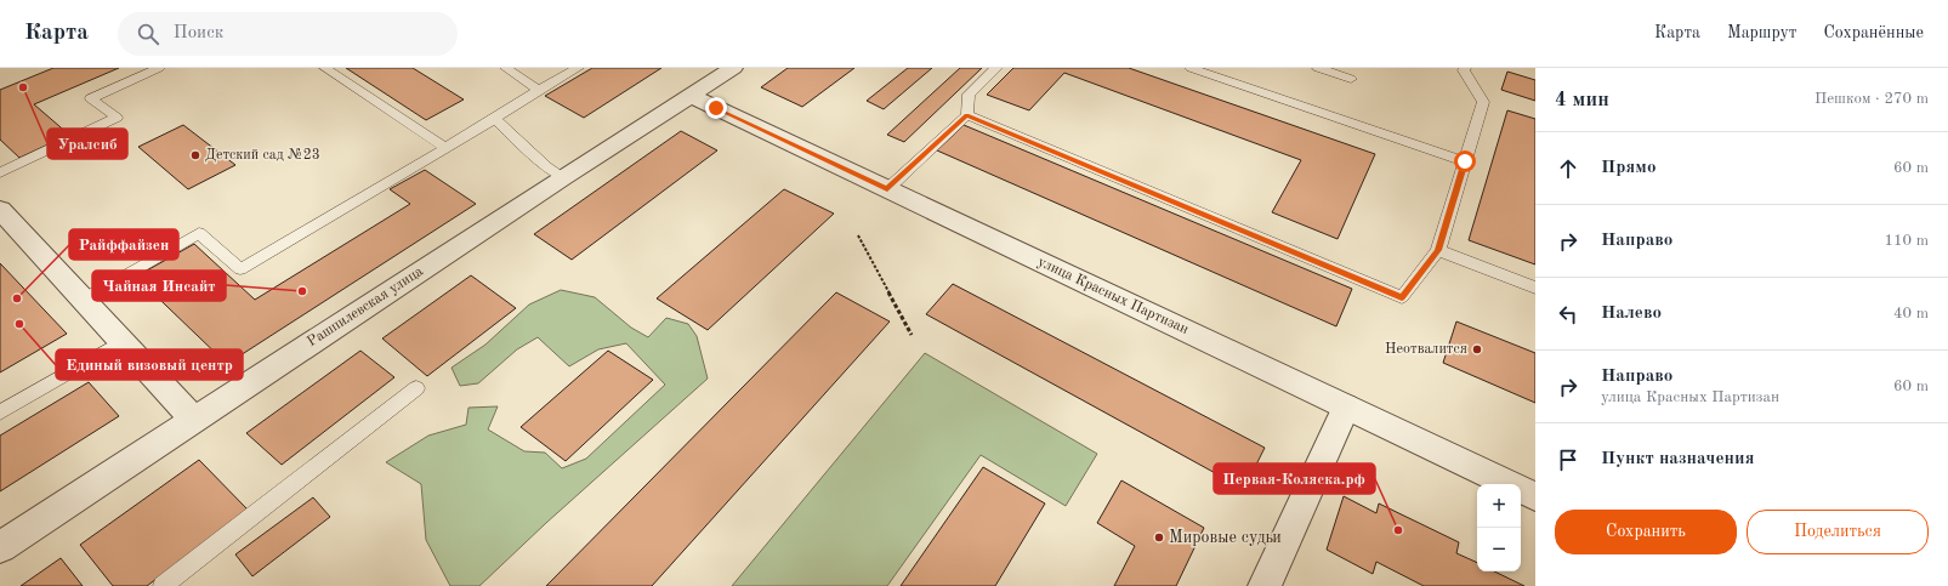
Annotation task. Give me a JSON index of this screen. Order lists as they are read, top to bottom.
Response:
{
  "streets": {
    "street": ["улица Красных Партизан", "Рашпилевская улица"]
  },
  "crossings": [
    ["улица Красных Партизан", "Рашпилевская улица"]
  ],
  "places": [
    "Уралсиб",
    "Детский сад №23",
    "Чайная Инсайт",
    "Райффайзен",
    "Единый визовый центр",
    "Неотвалится",
    "Первая-Коляска.рф",
    "Мировые судьи"
  ],
  "page": {
    "header": "Карта",
    "search": "Поиск",
    "nav": ["Карта", "Маршрут", "Сохранённые"],
    "heading": ["4 мин", "Пешком · 270 m"],
    "list": [
      ["Прямо", "60 m"],
      ["Направо", "110 m"],
      ["Налево", "40 m"],
      ["Направо", "улица Красных Партизан", "60 m"],
      "Пункт назначения"
    ],
    "map_buttons": ["+", "−"],
    "buttons": ["Сохранить", "Поделиться"]
  }
}
